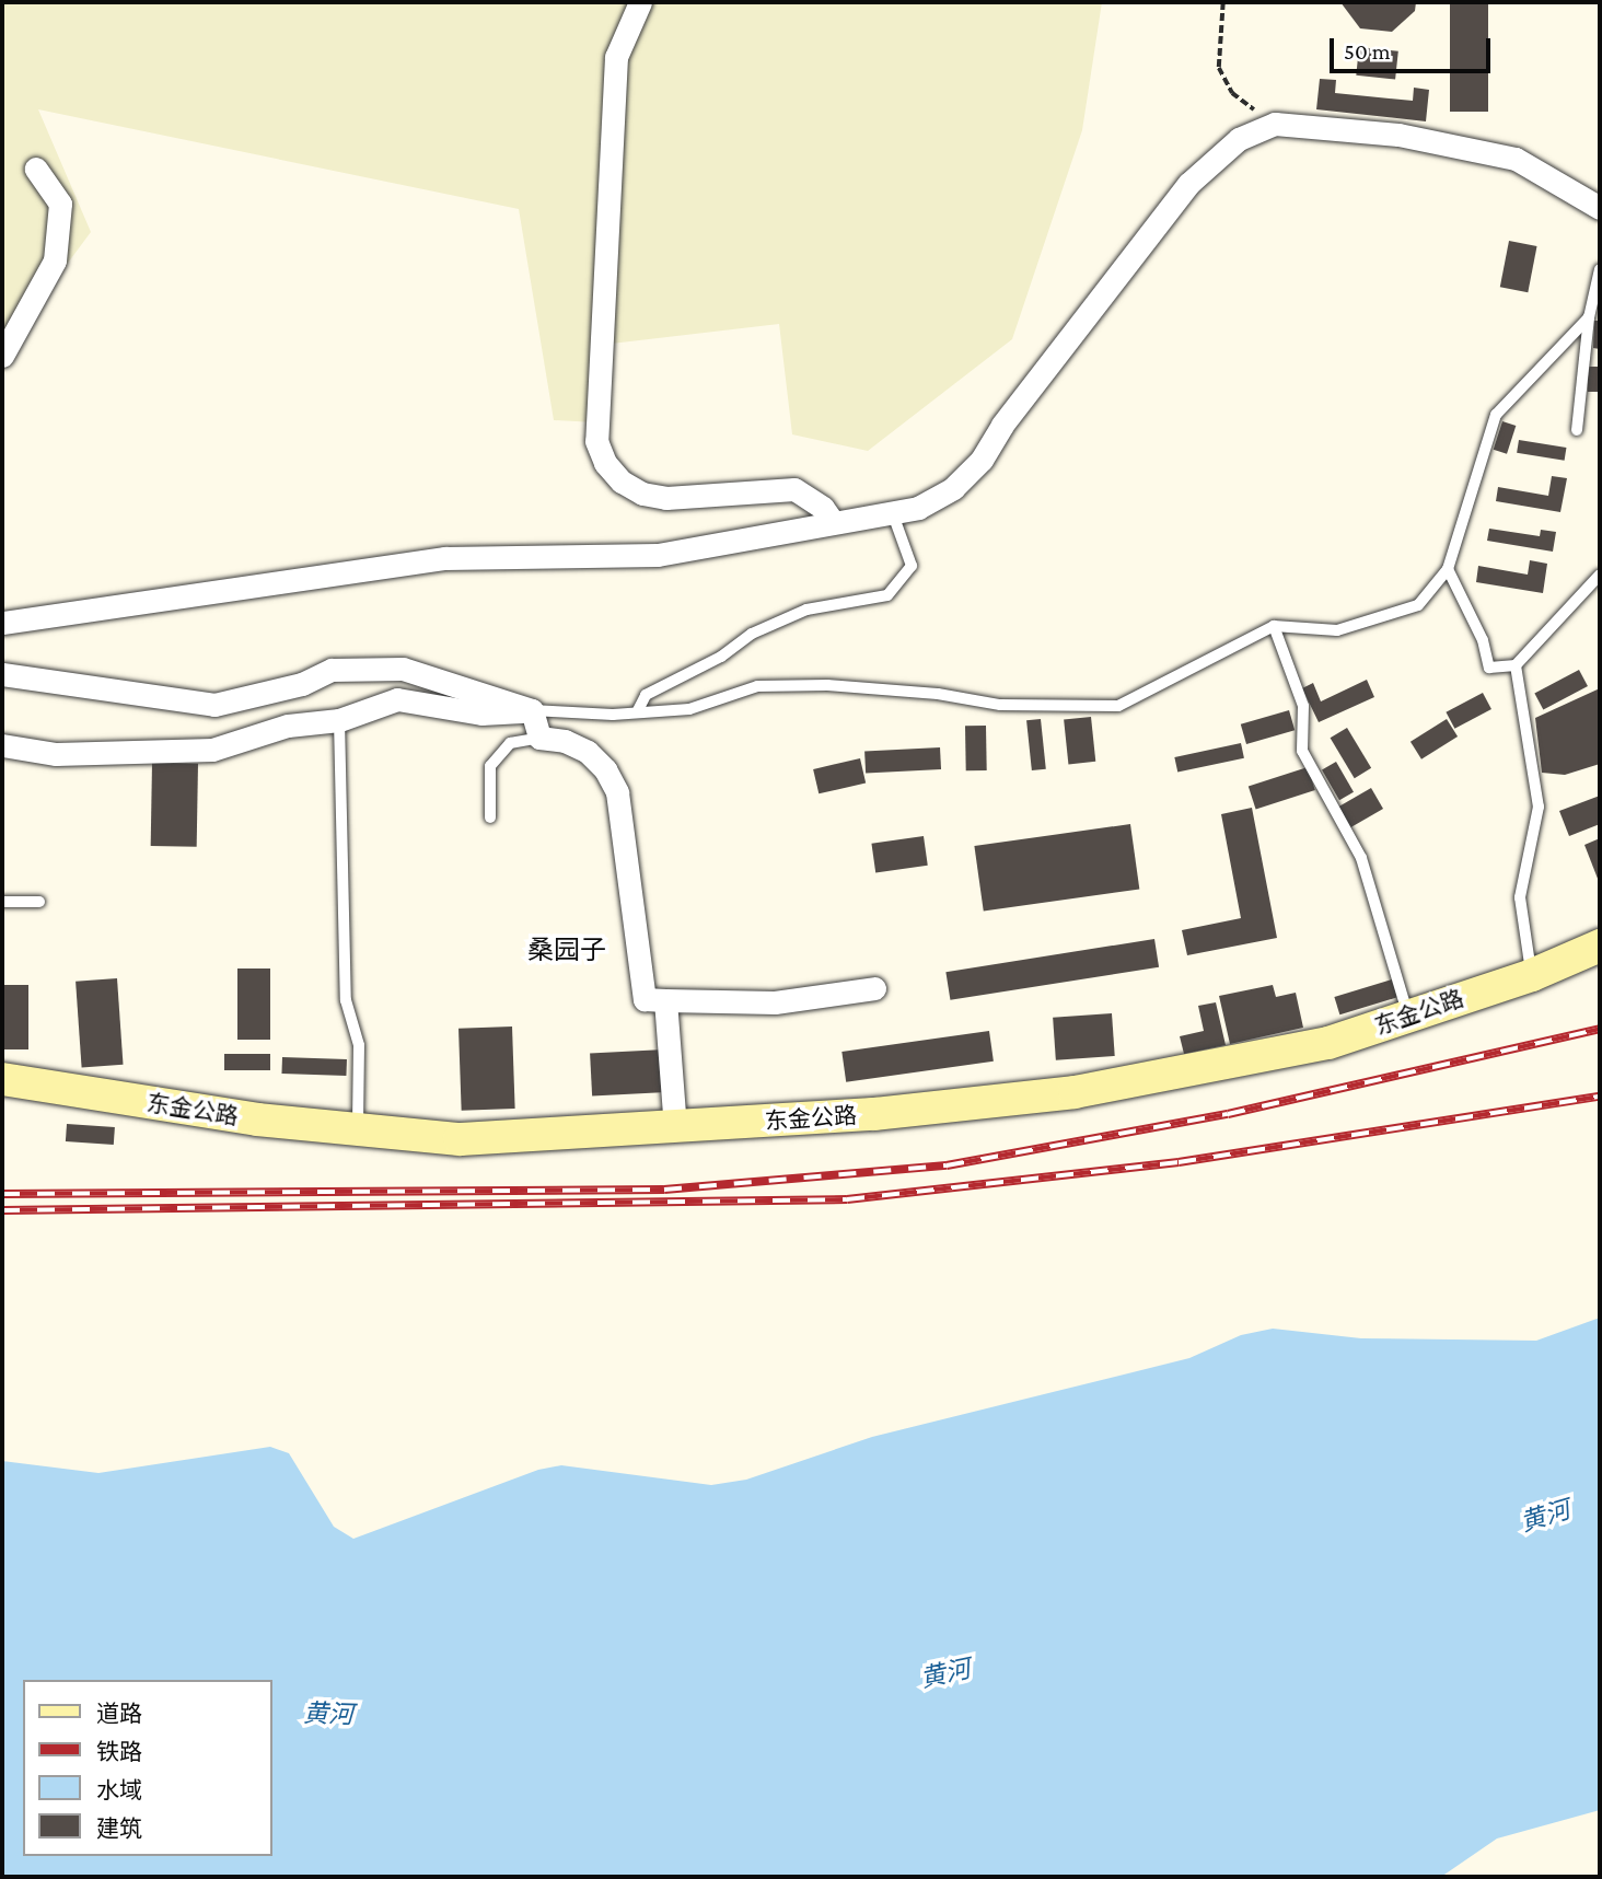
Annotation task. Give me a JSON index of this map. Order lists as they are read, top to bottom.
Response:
{
  "streets": {
    "main road": ["东金公路"]
  },
  "districts": ["桑园子"],
  "water": ["黄河"],
  "legend": [
    "道路",
    "铁路",
    "水域",
    "建筑"
  ],
  "scale_bar": "50 m"
}
